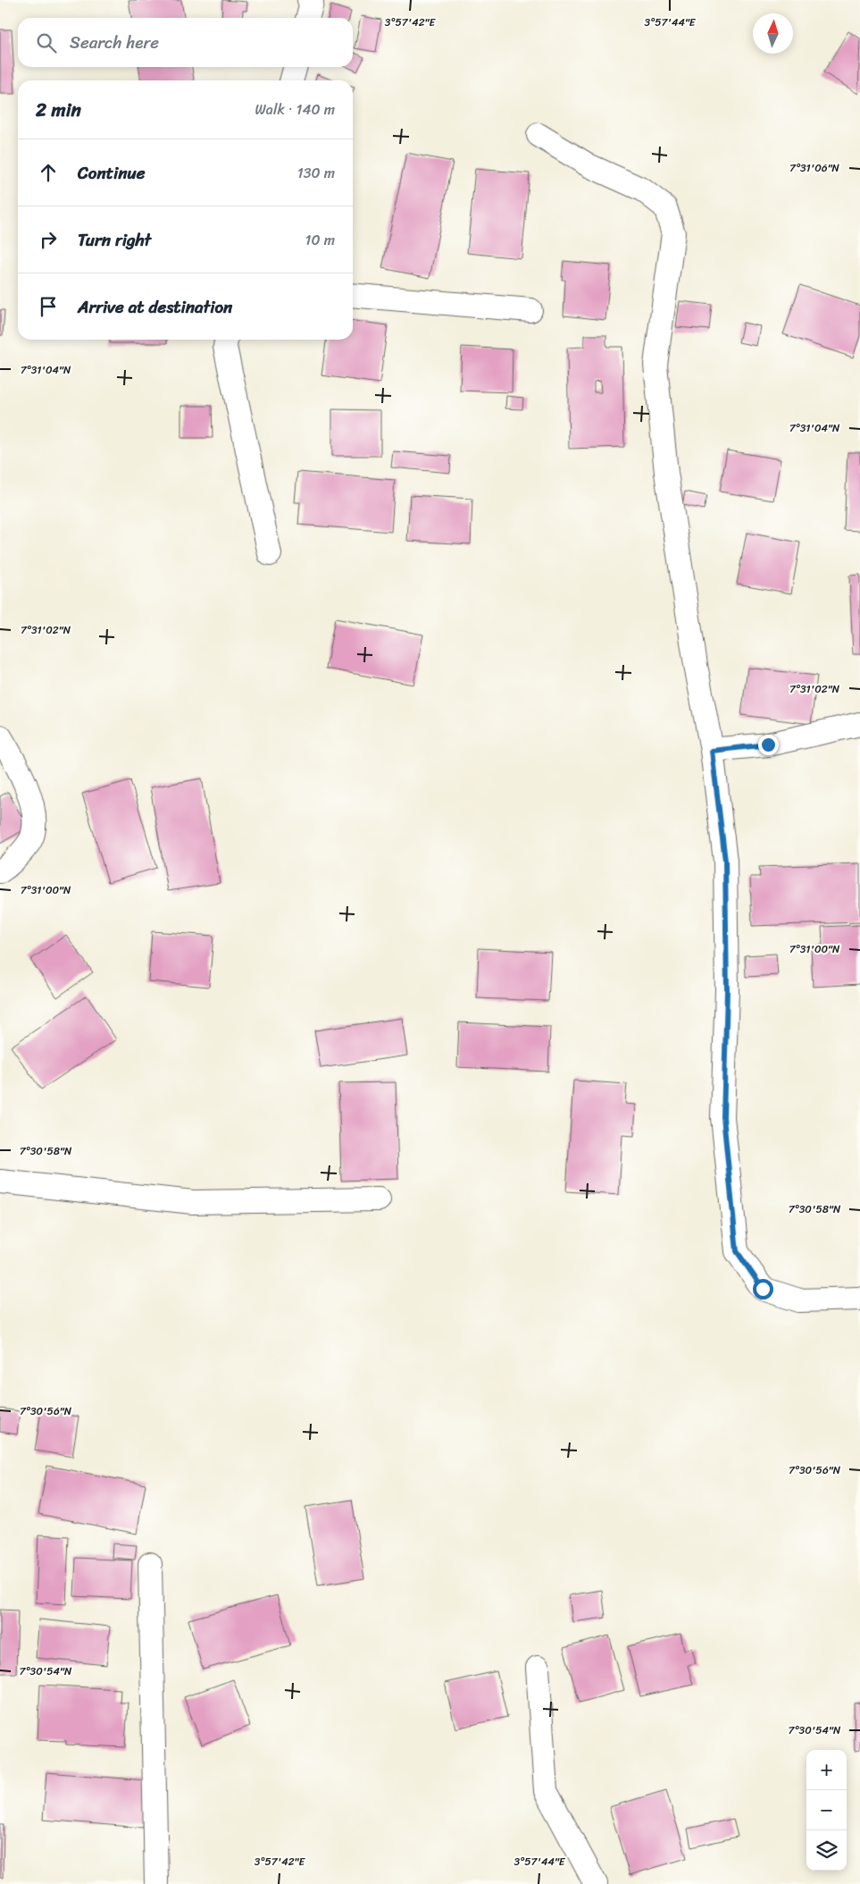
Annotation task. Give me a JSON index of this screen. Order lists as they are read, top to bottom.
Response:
{
  "north": "top",
  "page": {
    "search": "Search here",
    "heading": ["2 min", "Walk · 140 m"],
    "list": [
      ["Continue", "130 m"],
      ["Turn right", "10 m"],
      "Arrive at destination"
    ],
    "map_buttons": ["+", "−"]
  },
  "coordinates": [
    "3°57'42\"E",
    "3°57'44\"E",
    "7°31'06\"N",
    "7°31'04\"N",
    "7°31'02\"N",
    "7°31'00\"N",
    "7°30'58\"N",
    "7°30'56\"N",
    "7°30'54\"N"
  ]
}
